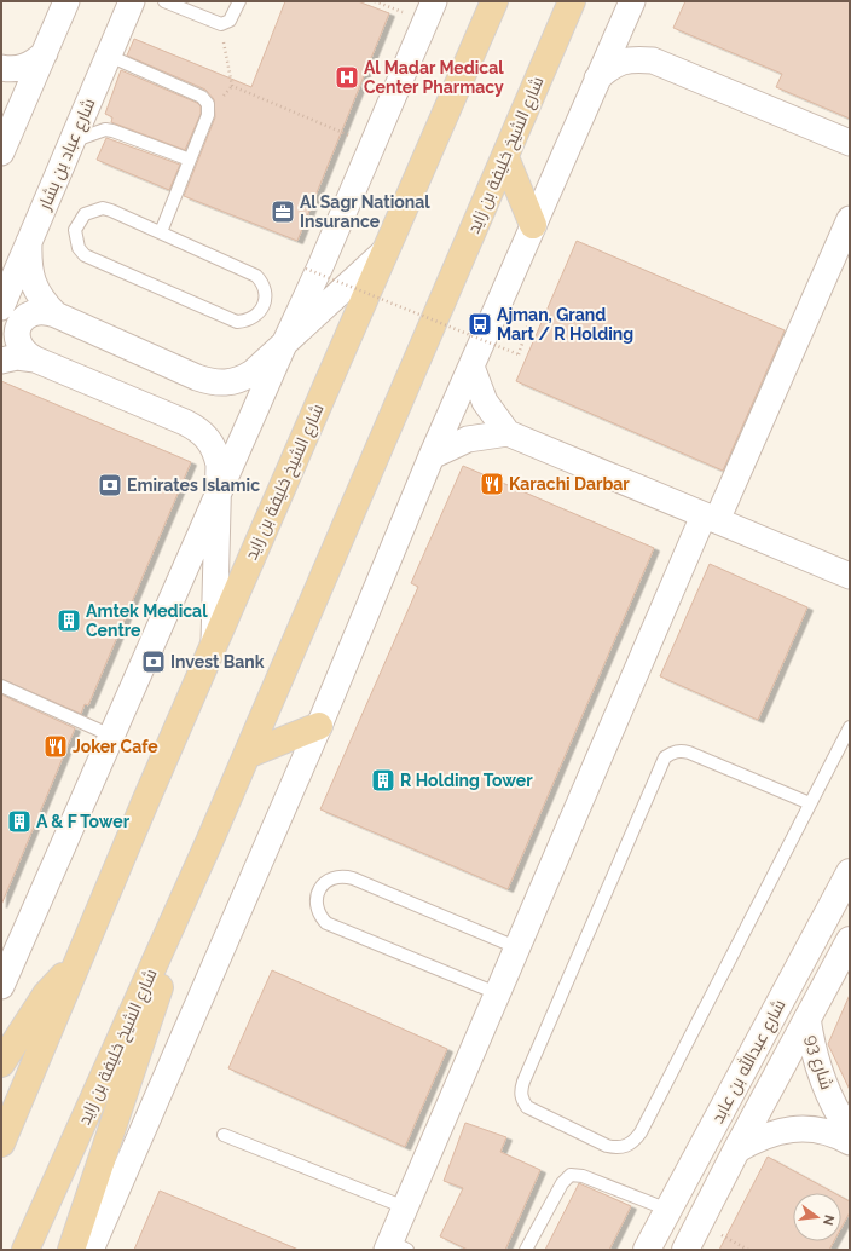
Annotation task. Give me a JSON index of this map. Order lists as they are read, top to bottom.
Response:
{
  "streets": {
    "main road": ["شارع الشيخ خليفة بن زايد", "شارع عبدالله بن عابد"],
    "street": ["شارع عباد بن بشار", "شارع 93"]
  },
  "crossings": [
    ["شارع عبدالله بن عابد", "شارع 93"]
  ],
  "places": {
    "hospital": ["Al Madar Medical Center Pharmacy"],
    "office": ["Al Sagr National Insurance"],
    "bus stop": ["Ajman, Grand Mart / R Holding"],
    "restaurant": ["Karachi Darbar", "Joker Cafe"],
    "bank": ["Emirates Islamic", "Invest Bank"],
    "building": ["Amtek Medical Centre", "R Holding Tower", "A & F Tower"]
  },
  "north": "right"
}
